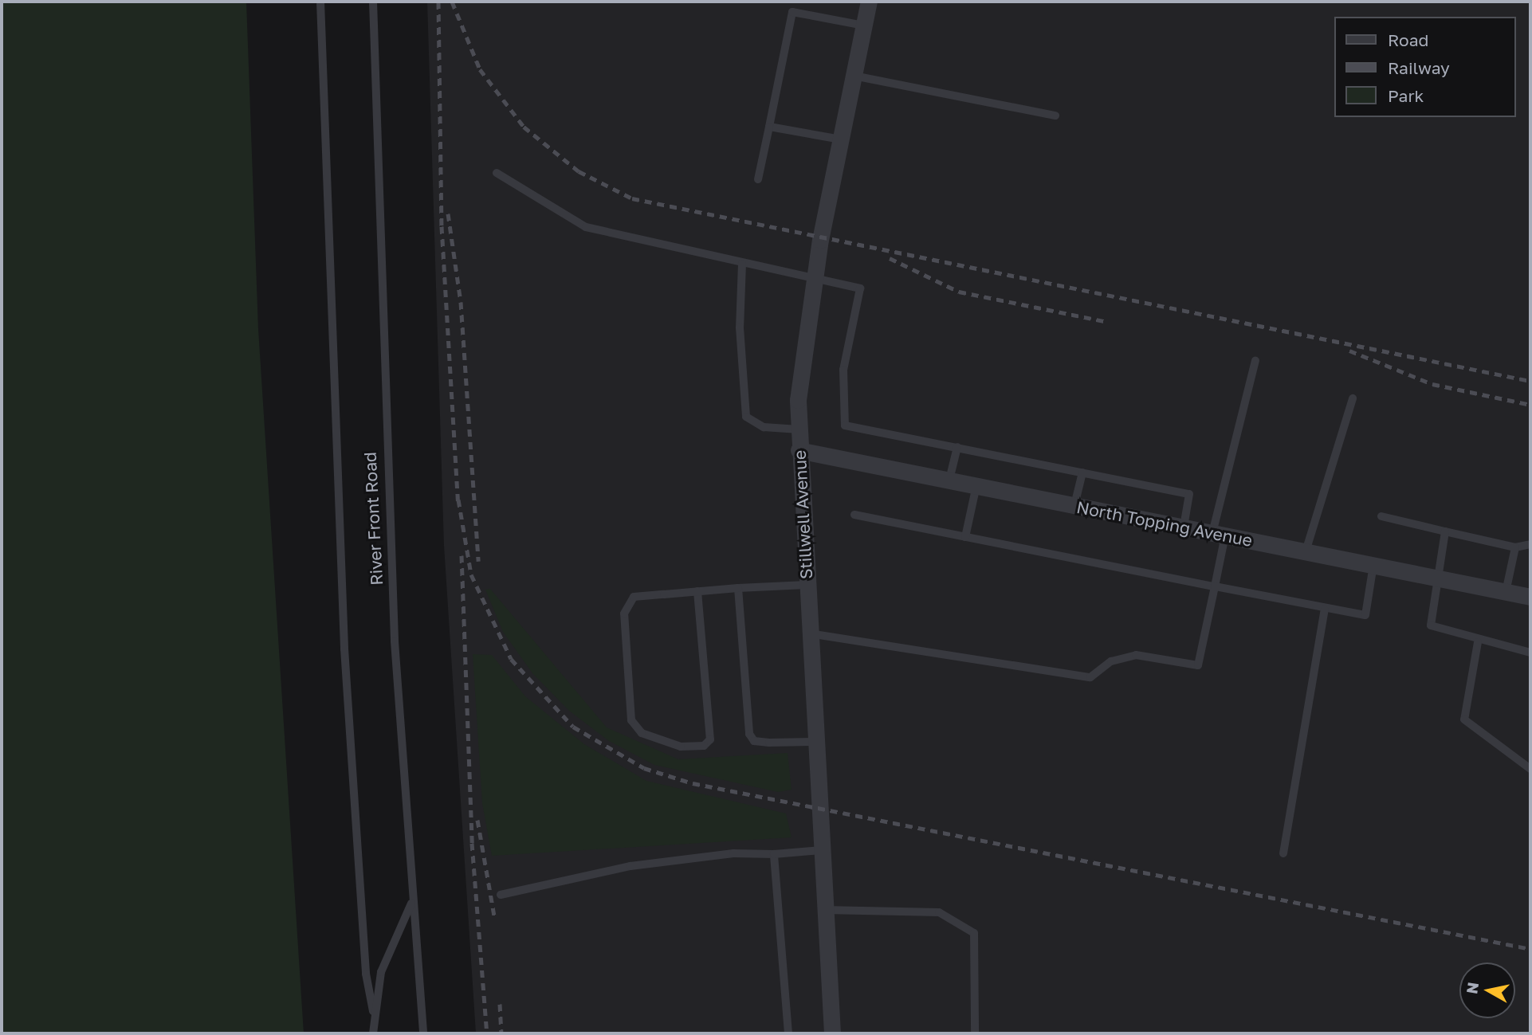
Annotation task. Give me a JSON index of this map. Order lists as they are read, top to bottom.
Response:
{
  "streets": {
    "street": ["Stillwell Avenue", "North Topping Avenue"],
    "lane": ["River Front Road"]
  },
  "crossings": [
    ["Stillwell Avenue", "North Topping Avenue"]
  ],
  "legend": ["Road", "Railway", "Park"],
  "north": "left"
}
